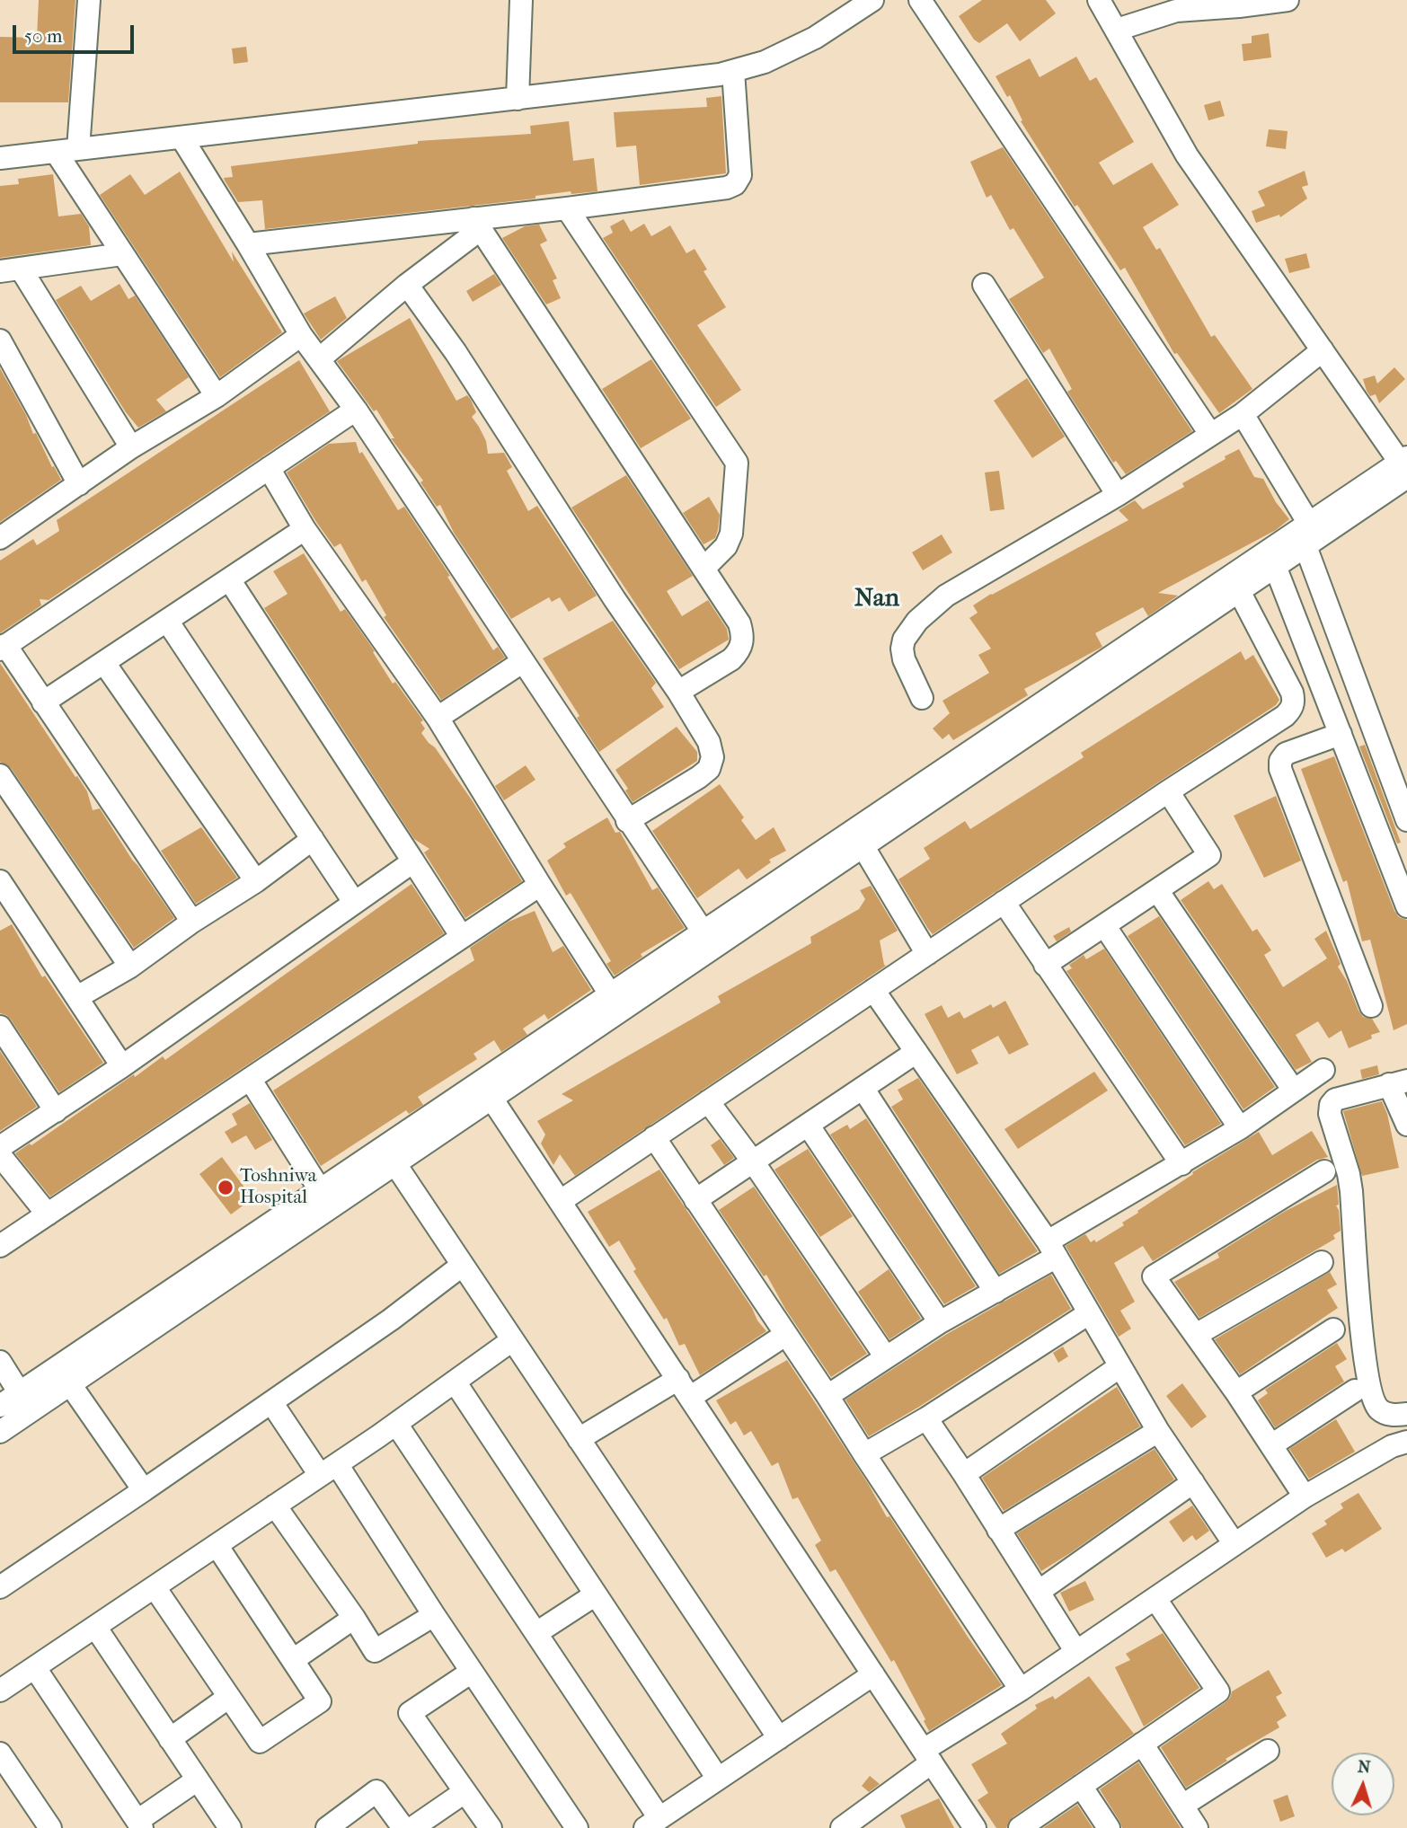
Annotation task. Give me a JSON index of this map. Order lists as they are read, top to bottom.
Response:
{
  "districts": ["Nan"],
  "places": ["Toshniwa Hospital"],
  "scale_bar": "50 m",
  "north": "top"
}
